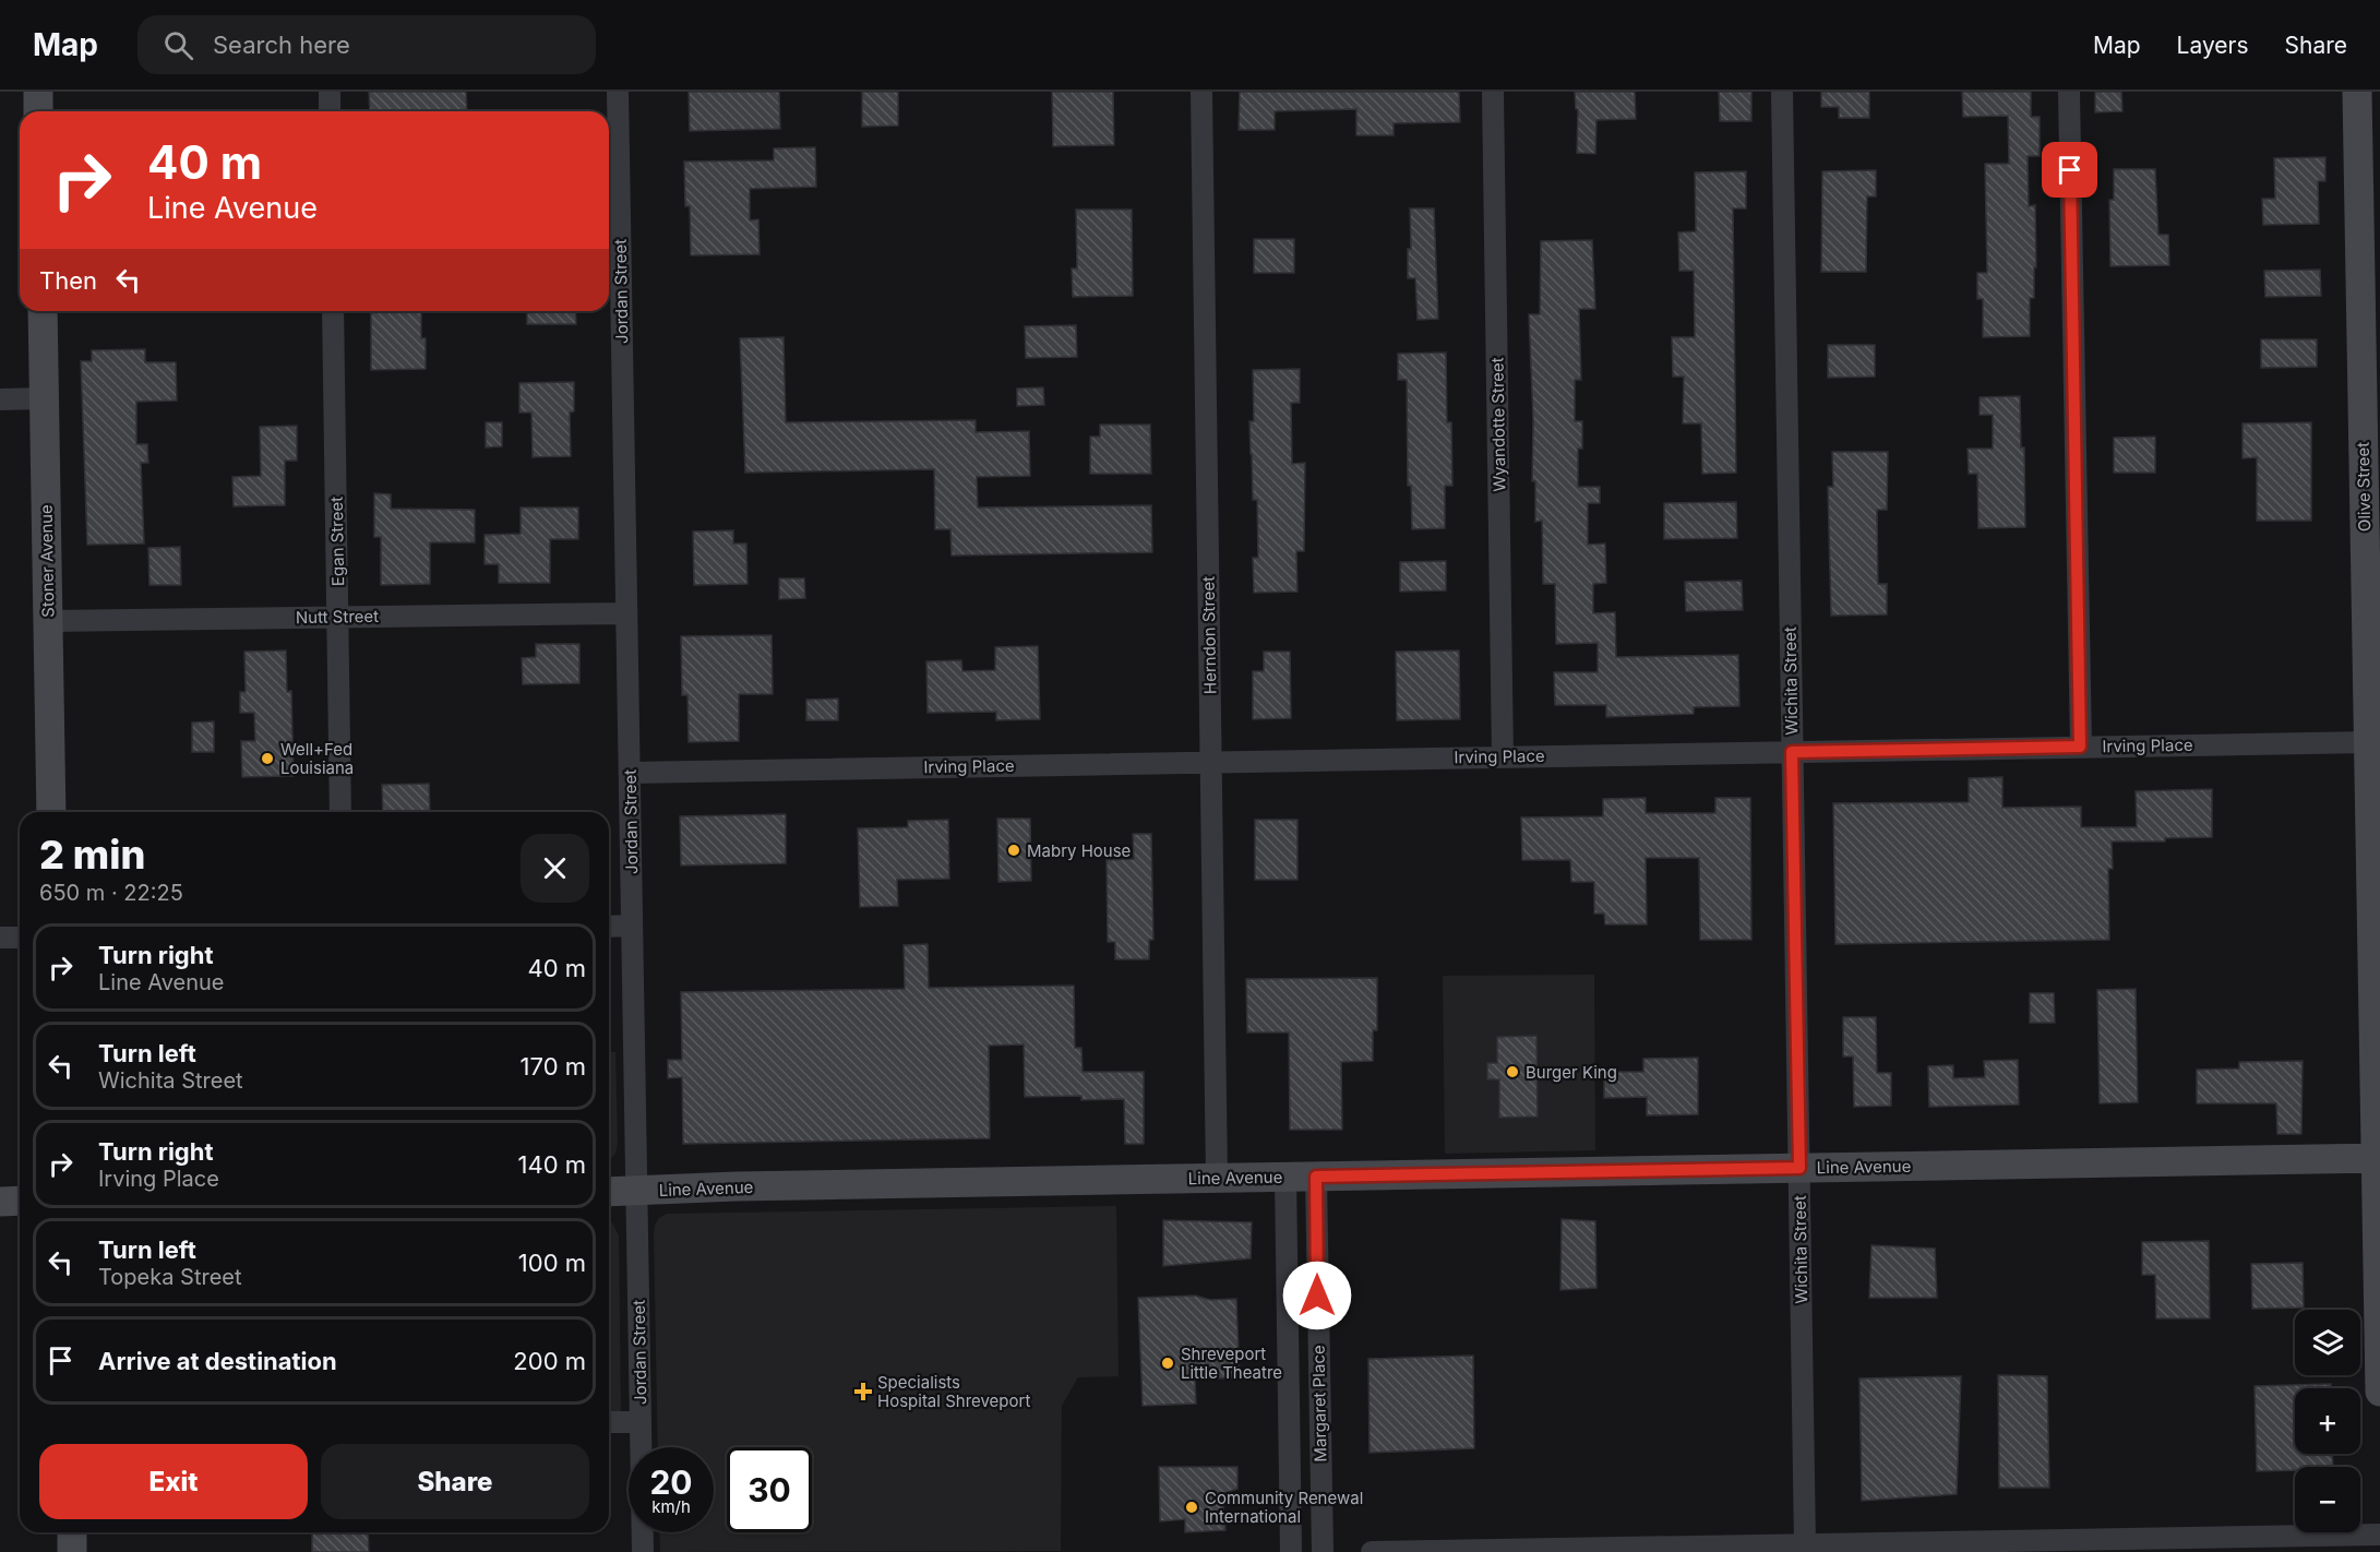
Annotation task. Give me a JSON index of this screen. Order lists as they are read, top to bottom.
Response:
{
  "streets": {
    "street": [
      "Jordan Street",
      "Wyandotte Street",
      "Olive Street",
      "Egan Street",
      "Stoner Avenue",
      "Nutt Street",
      "Herndon Street",
      "Wichita Street",
      "Irving Place",
      "Line Avenue",
      "Margaret Place"
    ]
  },
  "crossings": [
    ["Jordan Street", "Nutt Street"],
    ["Jordan Street", "Irving Place"],
    ["Jordan Street", "Line Avenue"],
    ["Wyandotte Street", "Irving Place"],
    ["Olive Street", "Irving Place"],
    ["Olive Street", "Line Avenue"],
    ["Egan Street", "Nutt Street"],
    ["Stoner Avenue", "Nutt Street"],
    ["Herndon Street", "Irving Place"],
    ["Herndon Street", "Line Avenue"],
    ["Wichita Street", "Irving Place"],
    ["Wichita Street", "Line Avenue"],
    ["Line Avenue", "Margaret Place"]
  ],
  "places": {
    "other": [
      "Well+Fed Louisiana",
      "Mabry House",
      "Burger King",
      "Shreveport Little Theatre",
      "Community Renewal International"
    ],
    "health": ["Specialists Hospital Shreveport"]
  },
  "page": {
    "header": "Map",
    "search": "Search here",
    "nav": ["Map", "Layers", "Share"],
    "turn": ["40 m", "Line Avenue"],
    "then": "Then",
    "heading": ["2 min", "650 m · 22:25"],
    "list": [
      {
        "name": "Turn right",
        "note": "Line Avenue",
        "value": "40 m"
      },
      {
        "name": "Turn left",
        "note": "Wichita Street",
        "value": "170 m"
      },
      {
        "name": "Turn right",
        "note": "Irving Place",
        "value": "140 m"
      },
      {
        "name": "Turn left",
        "note": "Topeka Street",
        "value": "100 m"
      },
      {
        "name": "Arrive at destination",
        "value": "200 m"
      }
    ],
    "map_buttons": ["+", "−"],
    "buttons": ["Exit", "Share"],
    "speed": "20 km/h",
    "limit": "30"
  }
}
